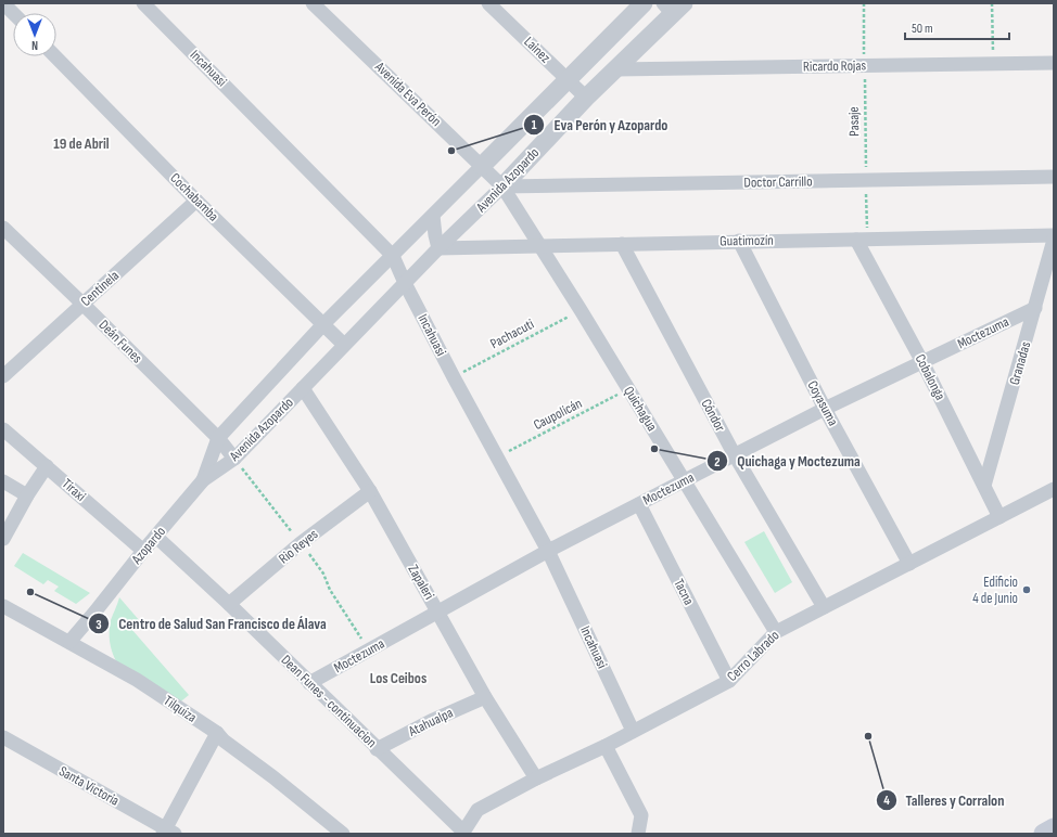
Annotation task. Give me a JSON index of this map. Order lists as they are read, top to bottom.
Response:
{
  "streets": {
    "street": [
      "Lainez",
      "Ricardo Rojas",
      "Incahuasi",
      "Avenida Eva Perón",
      "Avenida Azopardo",
      "Doctor Carrillo",
      "Cochabamba",
      "Guatimozín",
      "Centinela",
      "Moctezuma",
      "Deán Funes",
      "Granadas",
      "Cobalonga",
      "Coyasuma",
      "Quichagua",
      "Cóndor",
      "Tiraxi",
      "Azopardo",
      "Rio Reyes",
      "Zapaleri",
      "Tacna",
      "Cerro Labrado",
      "Dean Funes - continuacion",
      "Tilquiza",
      "Atahualpa",
      "Santa Victoria"
    ],
    "path": ["Pasaje", "Pachacuti", "Caupolicán"]
  },
  "crossings": [
    ["Lainez", "Avenida Azopardo"],
    ["Ricardo Rojas", "Pasaje"],
    ["Ricardo Rojas", "Avenida Azopardo"],
    ["Incahuasi", "Avenida Azopardo"],
    ["Incahuasi", "Moctezuma"],
    ["Incahuasi", "Pachacuti"],
    ["Incahuasi", "Caupolicán"],
    ["Incahuasi", "Cerro Labrado"],
    ["Avenida Eva Perón", "Avenida Azopardo"],
    ["Avenida Eva Perón", "Doctor Carrillo"],
    ["Avenida Eva Perón", "Quichagua"],
    ["Pasaje", "Doctor Carrillo"],
    ["Pasaje", "Guatimozín"],
    ["Pasaje", "Cobalonga"],
    ["Avenida Azopardo", "Doctor Carrillo"],
    ["Avenida Azopardo", "Cochabamba"],
    ["Avenida Azopardo", "Guatimozín"],
    ["Avenida Azopardo", "Deán Funes"],
    ["Avenida Azopardo", "Quichagua"],
    ["Avenida Azopardo", "Azopardo"],
    ["Avenida Azopardo", "Zapaleri"],
    ["Doctor Carrillo", "Quichagua"],
    ["Cochabamba", "Centinela"],
    ["Guatimozín", "Cobalonga"],
    ["Guatimozín", "Coyasuma"],
    ["Guatimozín", "Quichagua"],
    ["Guatimozín", "Cóndor"],
    ["Centinela", "Deán Funes"],
    ["Moctezuma", "Granadas"],
    ["Moctezuma", "Cobalonga"],
    ["Moctezuma", "Coyasuma"],
    ["Moctezuma", "Quichagua"],
    ["Moctezuma", "Cóndor"],
    ["Moctezuma", "Zapaleri"],
    ["Moctezuma", "Tacna"],
    ["Moctezuma", "Dean Funes - continuacion"],
    ["Pachacuti", "Quichagua"],
    ["Granadas", "Cobalonga"],
    ["Cobalonga", "Cerro Labrado"],
    ["Coyasuma", "Cerro Labrado"],
    ["Quichagua", "Caupolicán"],
    ["Quichagua", "Cerro Labrado"],
    ["Cóndor", "Cerro Labrado"],
    ["Tiraxi", "Azopardo"],
    ["Azopardo", "Dean Funes - continuacion"],
    ["Azopardo", "Tilquiza"],
    ["Rio Reyes", "Zapaleri"],
    ["Rio Reyes", "Dean Funes - continuacion"],
    ["Zapaleri", "Cerro Labrado"],
    ["Zapaleri", "Atahualpa"],
    ["Tacna", "Cerro Labrado"],
    ["Cerro Labrado", "Dean Funes - continuacion"],
    ["Dean Funes - continuacion", "Atahualpa"]
  ],
  "districts": ["19 de Abril", "Los Ceibos"],
  "places": [
    "Eva Perón y Azopardo",
    "Quichaga y Moctezuma",
    "Edificio 4 de Junio",
    "Centro de Salud San Francisco de Álava",
    "Talleres y Corralon"
  ],
  "scale_bar": "50 m",
  "north": "bottom"
}
